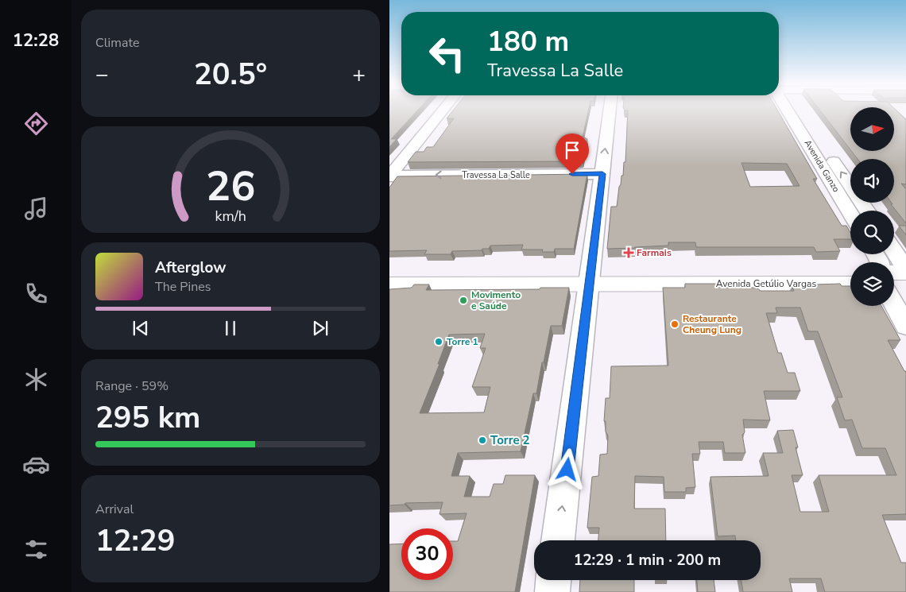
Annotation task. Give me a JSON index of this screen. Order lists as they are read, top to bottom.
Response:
{
  "streets": {
    "main road": ["Avenida Getúlio Vargas"],
    "street": ["Avenida Ganzo", "Travessa La Salle"]
  },
  "one_way": ["Travessa La Salle"],
  "places": {
    "health": ["Farmais"],
    "other": [
      "Movimento e Saúde",
      "Restaurante Cheung Lung",
      "Torre 1",
      "Torre 2"
    ]
  },
  "north": "right",
  "page": {
    "tabs": "12:28",
    "tile": [
      "Climate",
      ["Range · 59%", "295 km"],
      ["Arrival", "12:29"]
    ],
    "turn": ["180 m", "Travessa La Salle"],
    "heat": ["−", "20.5°", "+"],
    "song": ["Afterglow", "The Pines"],
    "limit": "30",
    "trip": "12:29 · 1 min · 200 m",
    "gauge": ["26", "km/h"]
  }
}
